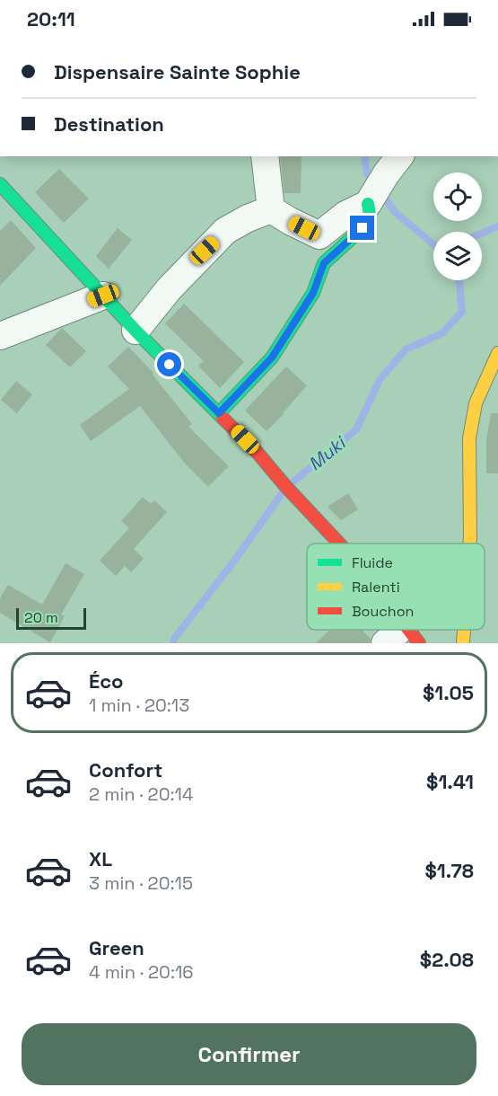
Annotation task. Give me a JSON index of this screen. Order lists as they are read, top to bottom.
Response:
{
  "water": ["Muki"],
  "legend": ["Fluide", "Ralenti", "Bouchon"],
  "scale_bar": "20 m",
  "page": {
    "status": "20:11",
    "banner": ["Dispensaire Sainte Sophie", "Destination"],
    "scale": "20 m",
    "list": [
      {
        "name": "Éco",
        "note": "1 min · 20:13",
        "value": "$1.05"
      },
      {
        "name": "Confort",
        "note": "2 min · 20:14",
        "value": "$1.41"
      },
      {
        "name": "XL",
        "note": "3 min · 20:15",
        "value": "$1.78"
      },
      {
        "name": "Green",
        "note": "4 min · 20:16",
        "value": "$2.08"
      }
    ],
    "buttons": "Confirmer"
  }
}
